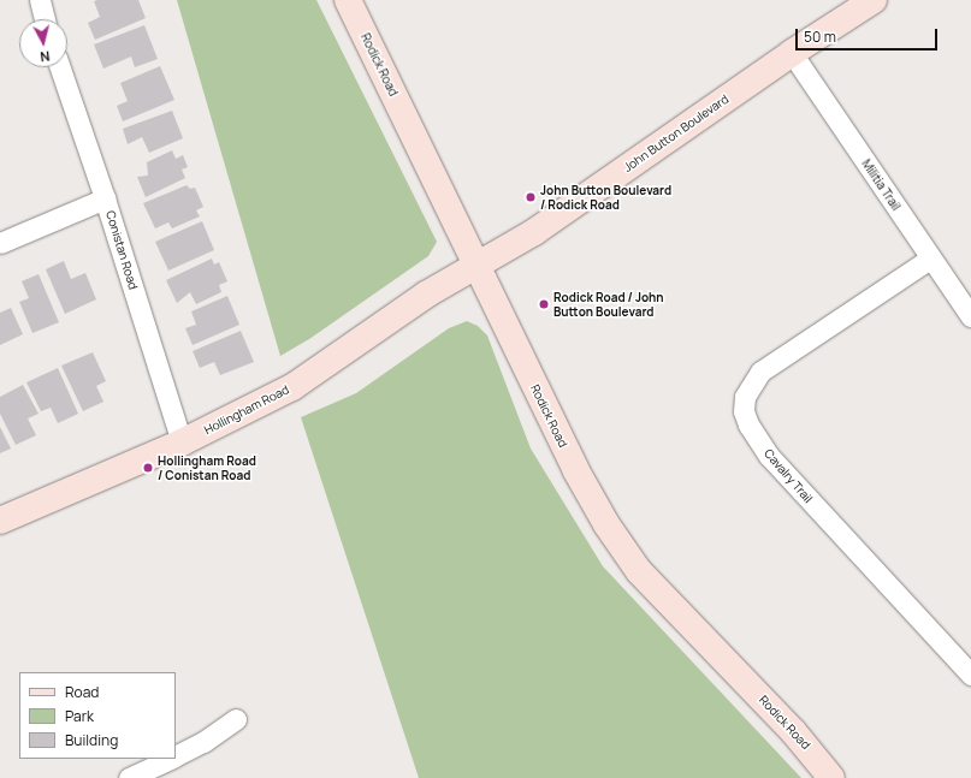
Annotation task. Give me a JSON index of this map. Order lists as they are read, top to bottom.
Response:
{
  "streets": {
    "street": [
      "Rodick Road",
      "John Button Boulevard",
      "Militia Trail",
      "Conistan Road",
      "Hollingham Road",
      "Cavalry Trail"
    ]
  },
  "crossings": [
    ["Rodick Road", "John Button Boulevard"],
    ["Rodick Road", "Hollingham Road"],
    ["John Button Boulevard", "Militia Trail"],
    ["John Button Boulevard", "Hollingham Road"],
    ["Militia Trail", "Cavalry Trail"],
    ["Conistan Road", "Hollingham Road"]
  ],
  "places": ["John Button Boulevard / Rodick Road", "Rodick Road / John Button Boulevard", "Hollingham Road / Conistan Road"],
  "legend": ["Road", "Park", "Building"],
  "scale_bar": "50 m",
  "north": "bottom"
}
